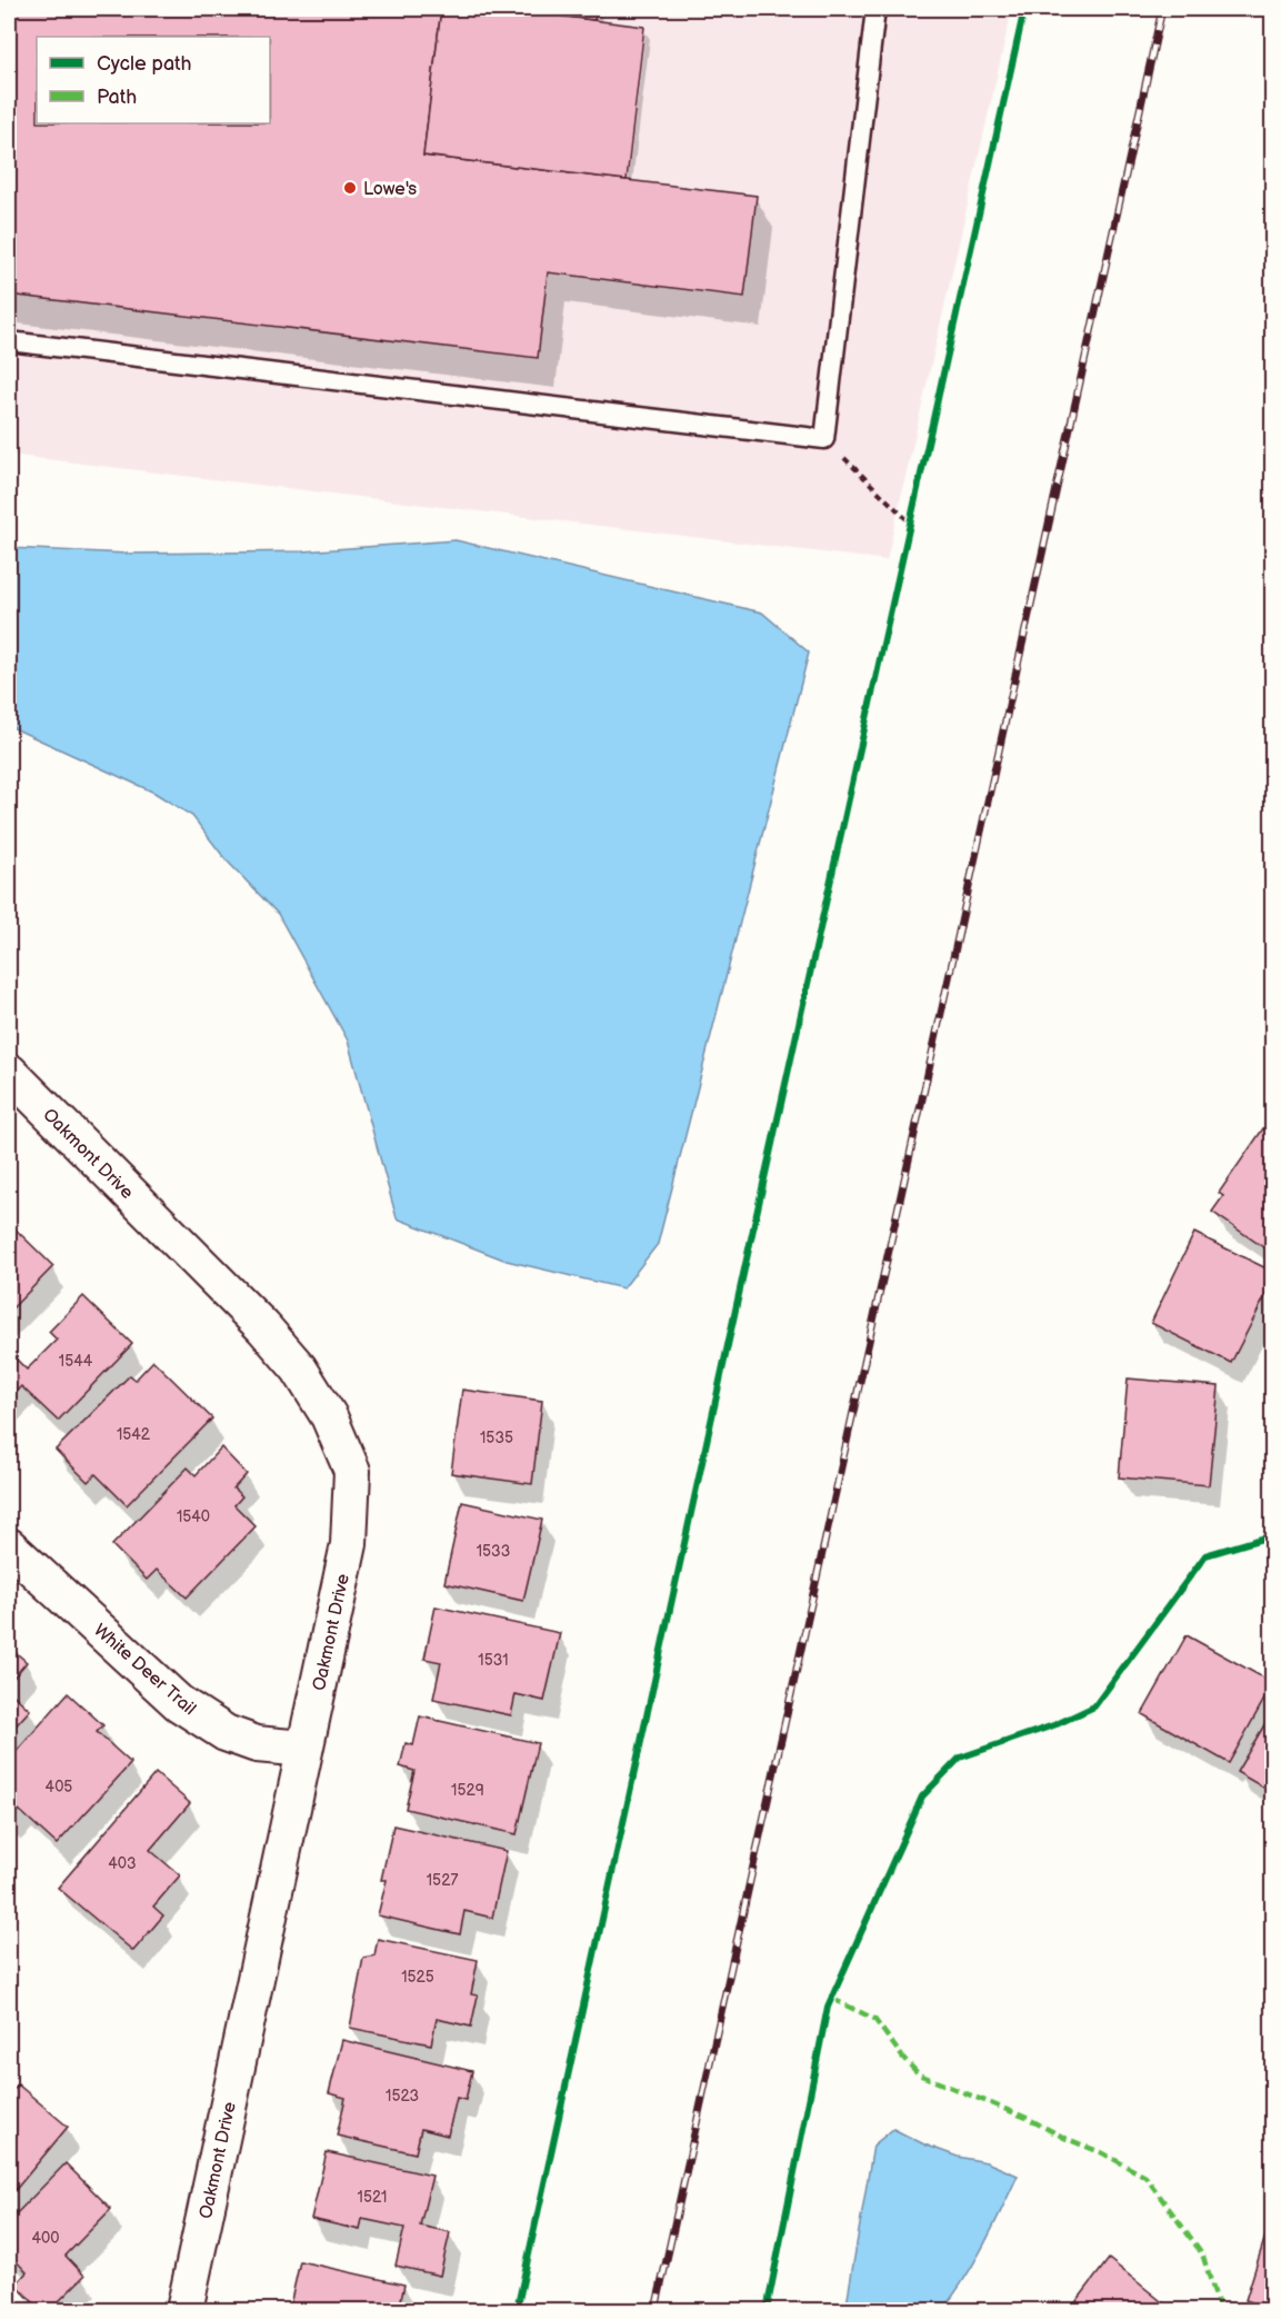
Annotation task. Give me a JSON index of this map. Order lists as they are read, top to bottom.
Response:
{
  "streets": {
    "street": ["Oakmont Drive", "White Deer Trail"]
  },
  "crossings": [
    ["Oakmont Drive", "White Deer Trail"]
  ],
  "places": ["Lowe's"],
  "house_numbers": [
    "1544",
    "1542",
    "1535",
    "1540",
    "1533",
    "1531",
    "405",
    "1529",
    "403",
    "1527",
    "1525",
    "1523",
    "1521",
    "400"
  ],
  "legend": ["Cycle path", "Path"]
}
